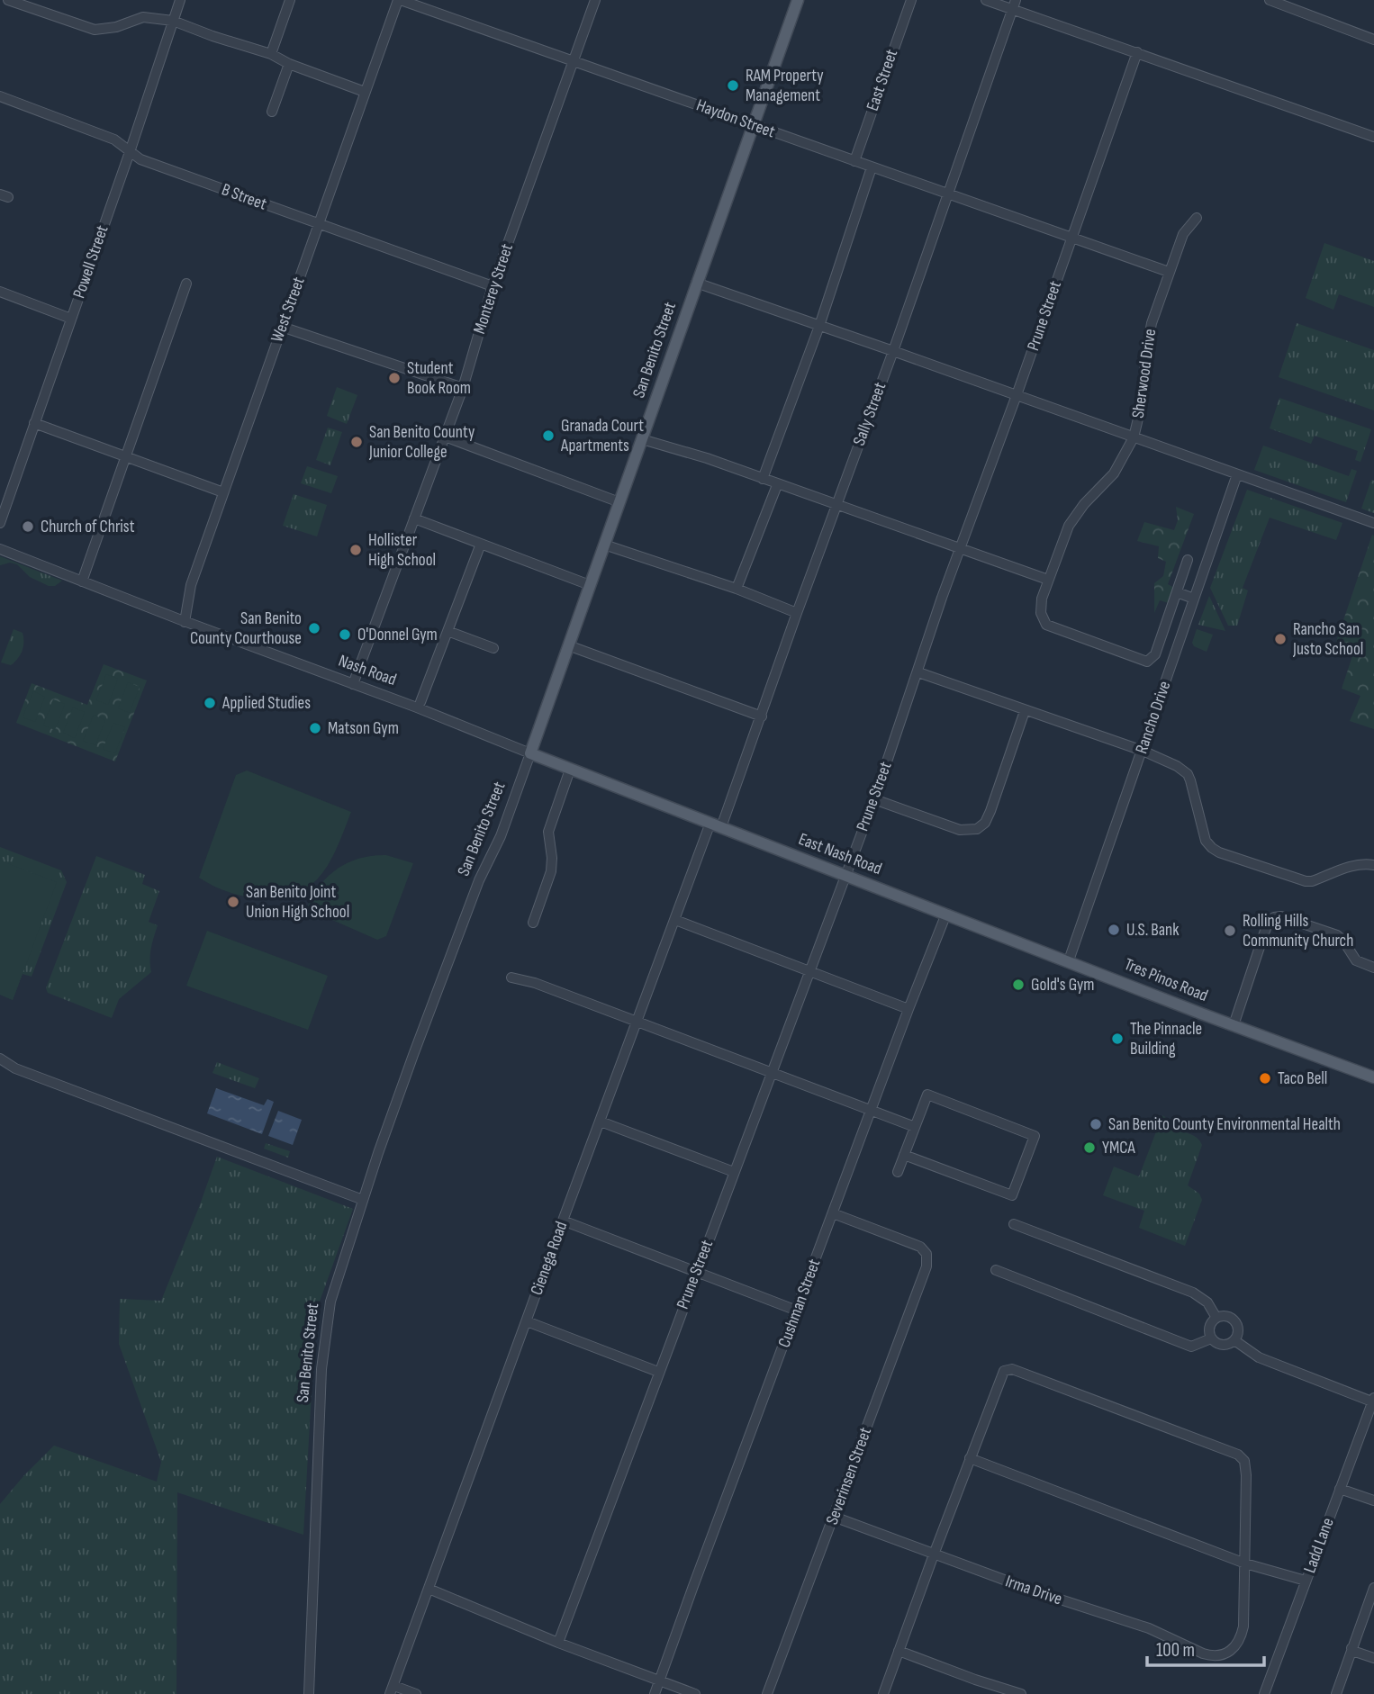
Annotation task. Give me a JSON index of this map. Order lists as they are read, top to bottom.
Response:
{
  "streets": {
    "main road": [
      "San Benito Street",
      "Nash Road",
      "East Nash Road",
      "Tres Pinos Road"
    ],
    "street": [
      "East Street",
      "Haydon Street",
      "B Street",
      "Powell Street",
      "Monterey Street",
      "West Street",
      "Prune Street",
      "Sherwood Drive",
      "Sally Street",
      "Rancho Drive",
      "Cienega Road",
      "Cushman Street",
      "Severinsen Street",
      "Ladd Lane",
      "Irma Drive"
    ]
  },
  "crossings": [
    ["East Street", "Haydon Street"],
    ["Haydon Street", "Monterey Street"],
    ["Haydon Street", "West Street"],
    ["Haydon Street", "Prune Street"],
    ["Haydon Street", "San Benito Street"],
    ["Haydon Street", "Sherwood Drive"],
    ["Haydon Street", "Sally Street"],
    ["B Street", "Powell Street"],
    ["B Street", "Monterey Street"],
    ["B Street", "West Street"],
    ["Monterey Street", "Nash Road"],
    ["West Street", "Nash Road"],
    ["Prune Street", "East Nash Road"],
    ["San Benito Street", "Nash Road"],
    ["Sally Street", "Nash Road"],
    ["Sally Street", "East Nash Road"],
    ["Sally Street", "Cienega Road"],
    ["Nash Road", "East Nash Road"],
    ["Nash Road", "Cienega Road"],
    ["Rancho Drive", "Tres Pinos Road"],
    ["East Nash Road", "Tres Pinos Road"],
    ["East Nash Road", "Cienega Road"],
    ["East Nash Road", "Cushman Street"],
    ["Tres Pinos Road", "Cushman Street"],
    ["Cushman Street", "Severinsen Street"],
    ["Severinsen Street", "Irma Drive"]
  ],
  "places": [
    "RAM Property Management",
    "Student Book Room",
    "Granada Court Apartments",
    "San Benito County Junior College",
    "Church of Christ",
    "Hollister High School",
    "San Benito County Courthouse",
    "O'Donnel Gym",
    "Rancho San Justo School",
    "Applied Studies",
    "Matson Gym",
    "San Benito Joint Union High School",
    "U.S. Bank",
    "Rolling Hills Community Church",
    "Gold's Gym",
    "The Pinnacle Building",
    "Taco Bell",
    "San Benito County Environmental Health",
    "YMCA"
  ],
  "scale_bar": "100 m"
}
